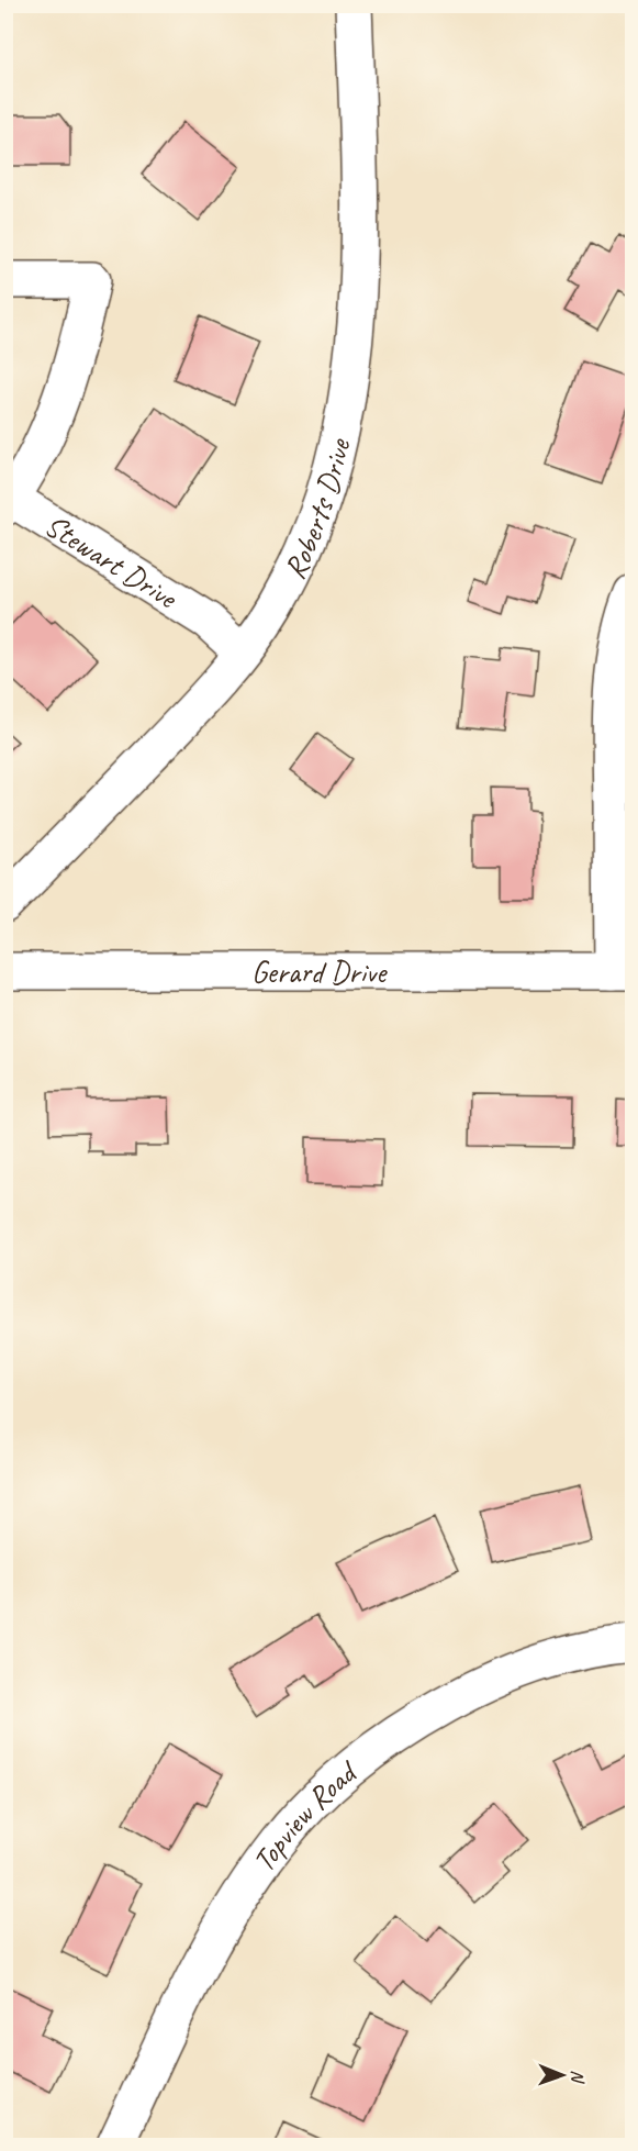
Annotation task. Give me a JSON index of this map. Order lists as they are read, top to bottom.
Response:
{
  "streets": {
    "street": [
      "Roberts Drive",
      "Stewart Drive",
      "Gerard Drive",
      "Topview Road"
    ]
  },
  "crossings": [
    ["Roberts Drive", "Stewart Drive"]
  ],
  "north": "right"
}
